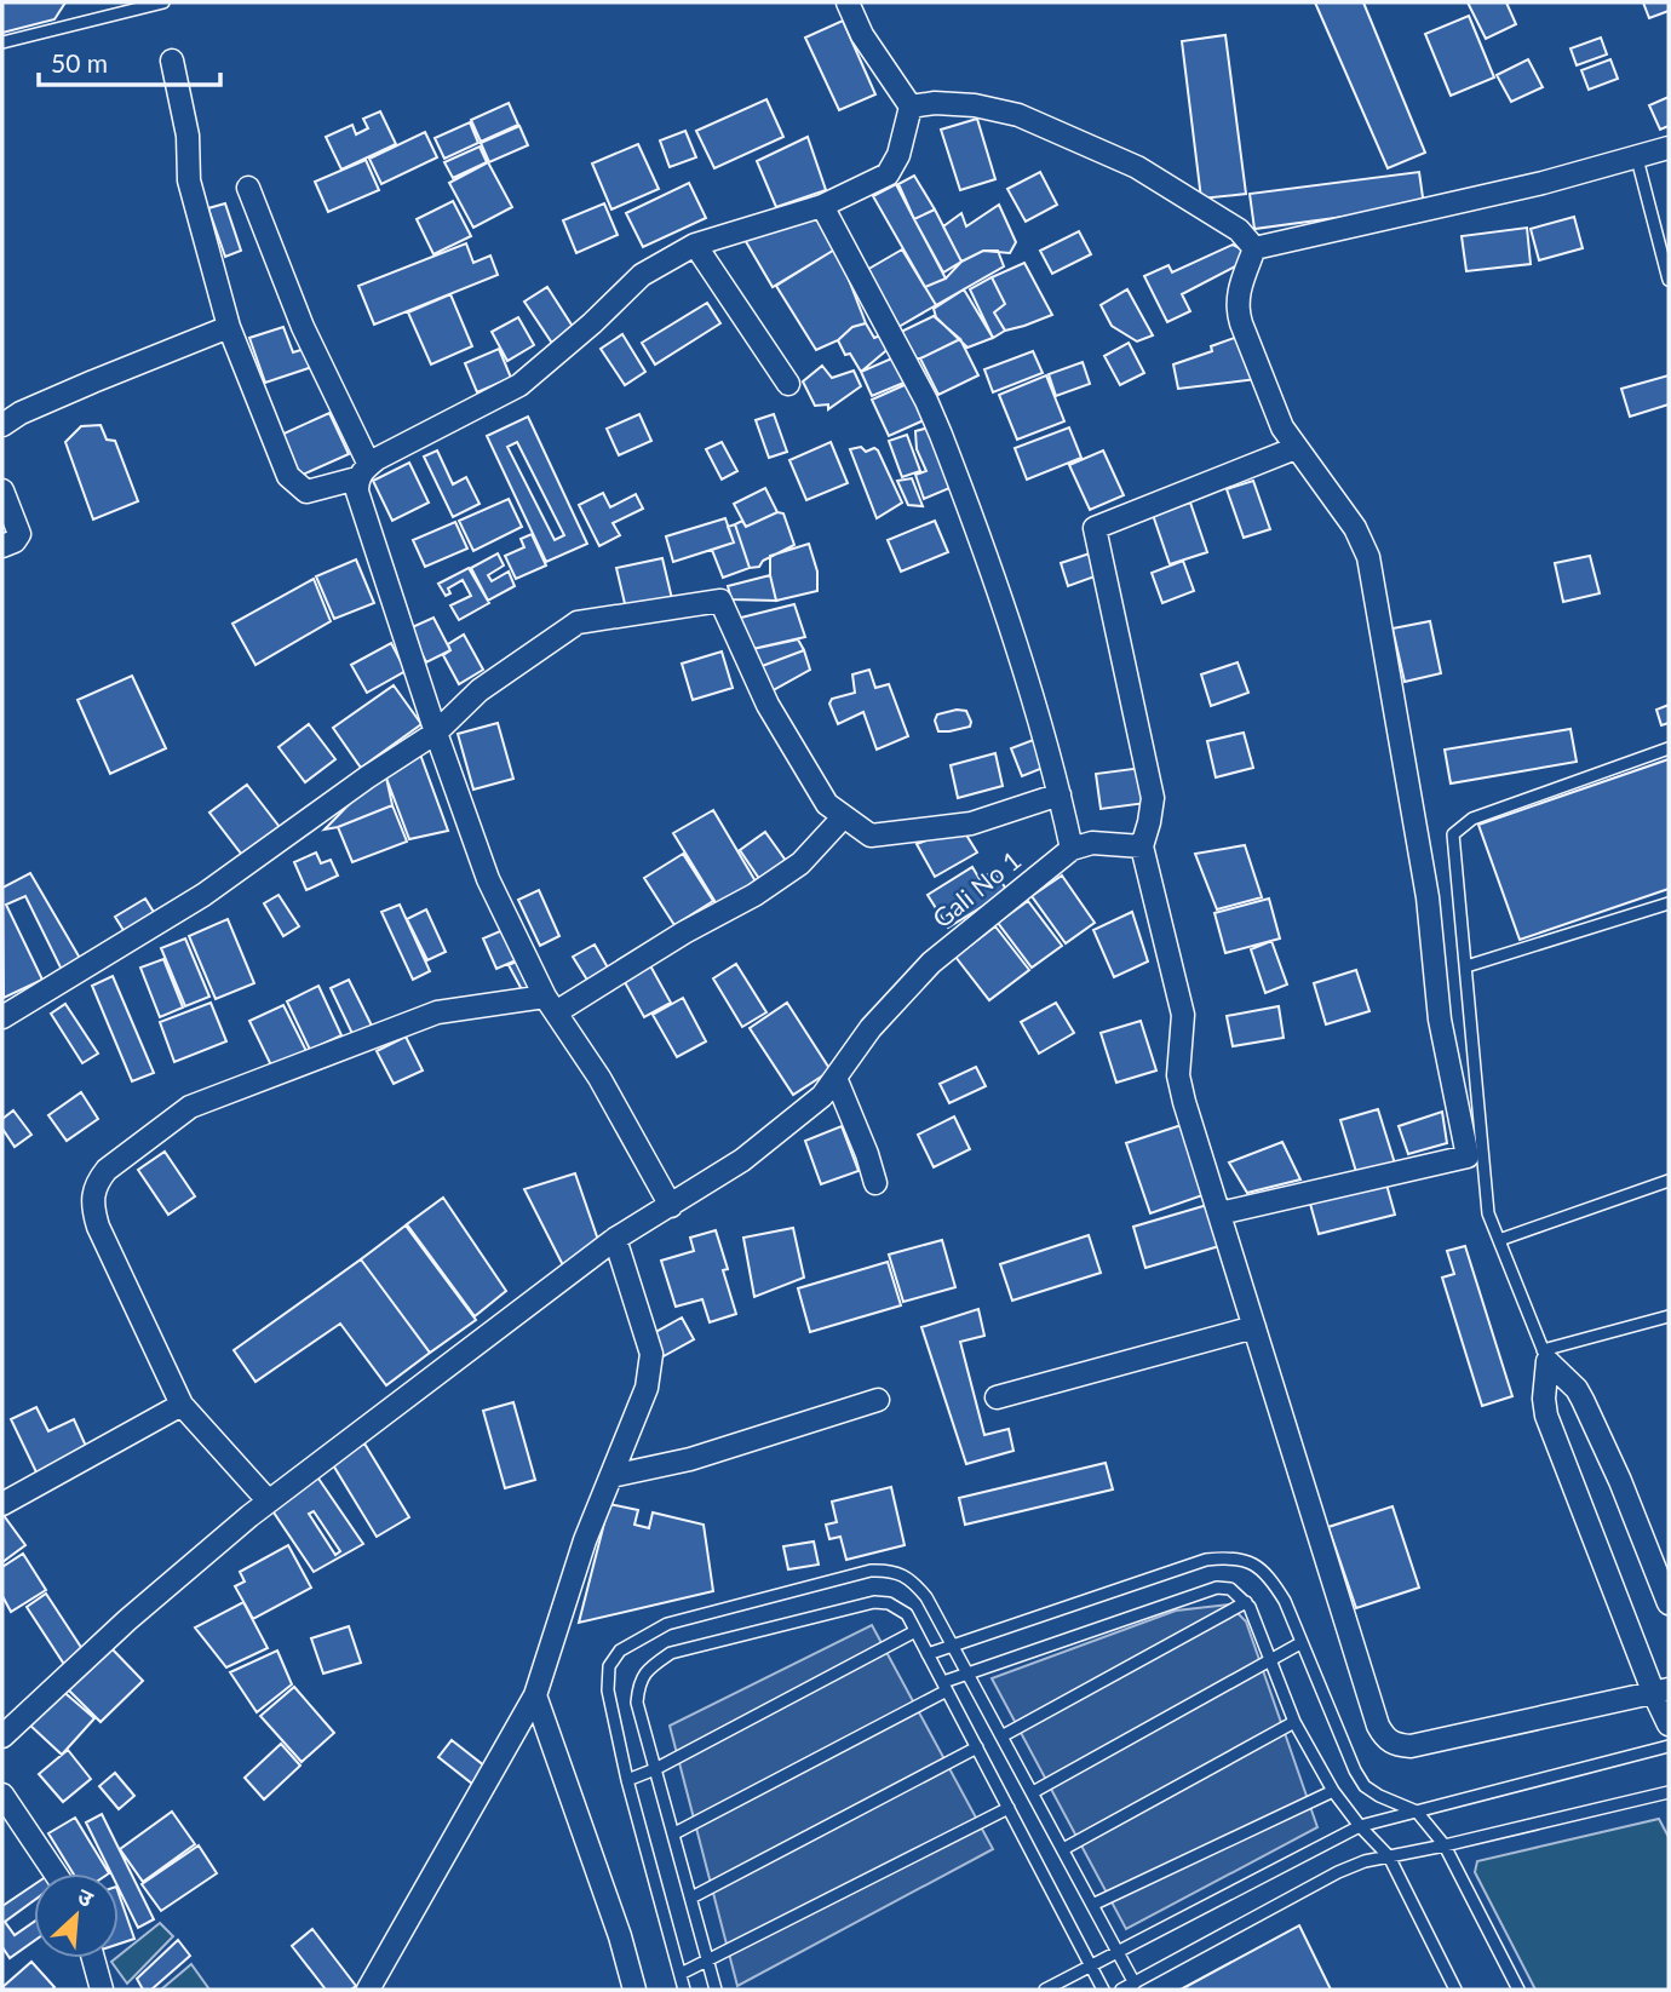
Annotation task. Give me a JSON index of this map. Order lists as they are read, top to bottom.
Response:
{
  "streets": {
    "street": ["Gali No 1"]
  },
  "scale_bar": "50 m",
  "north": "top right"
}
